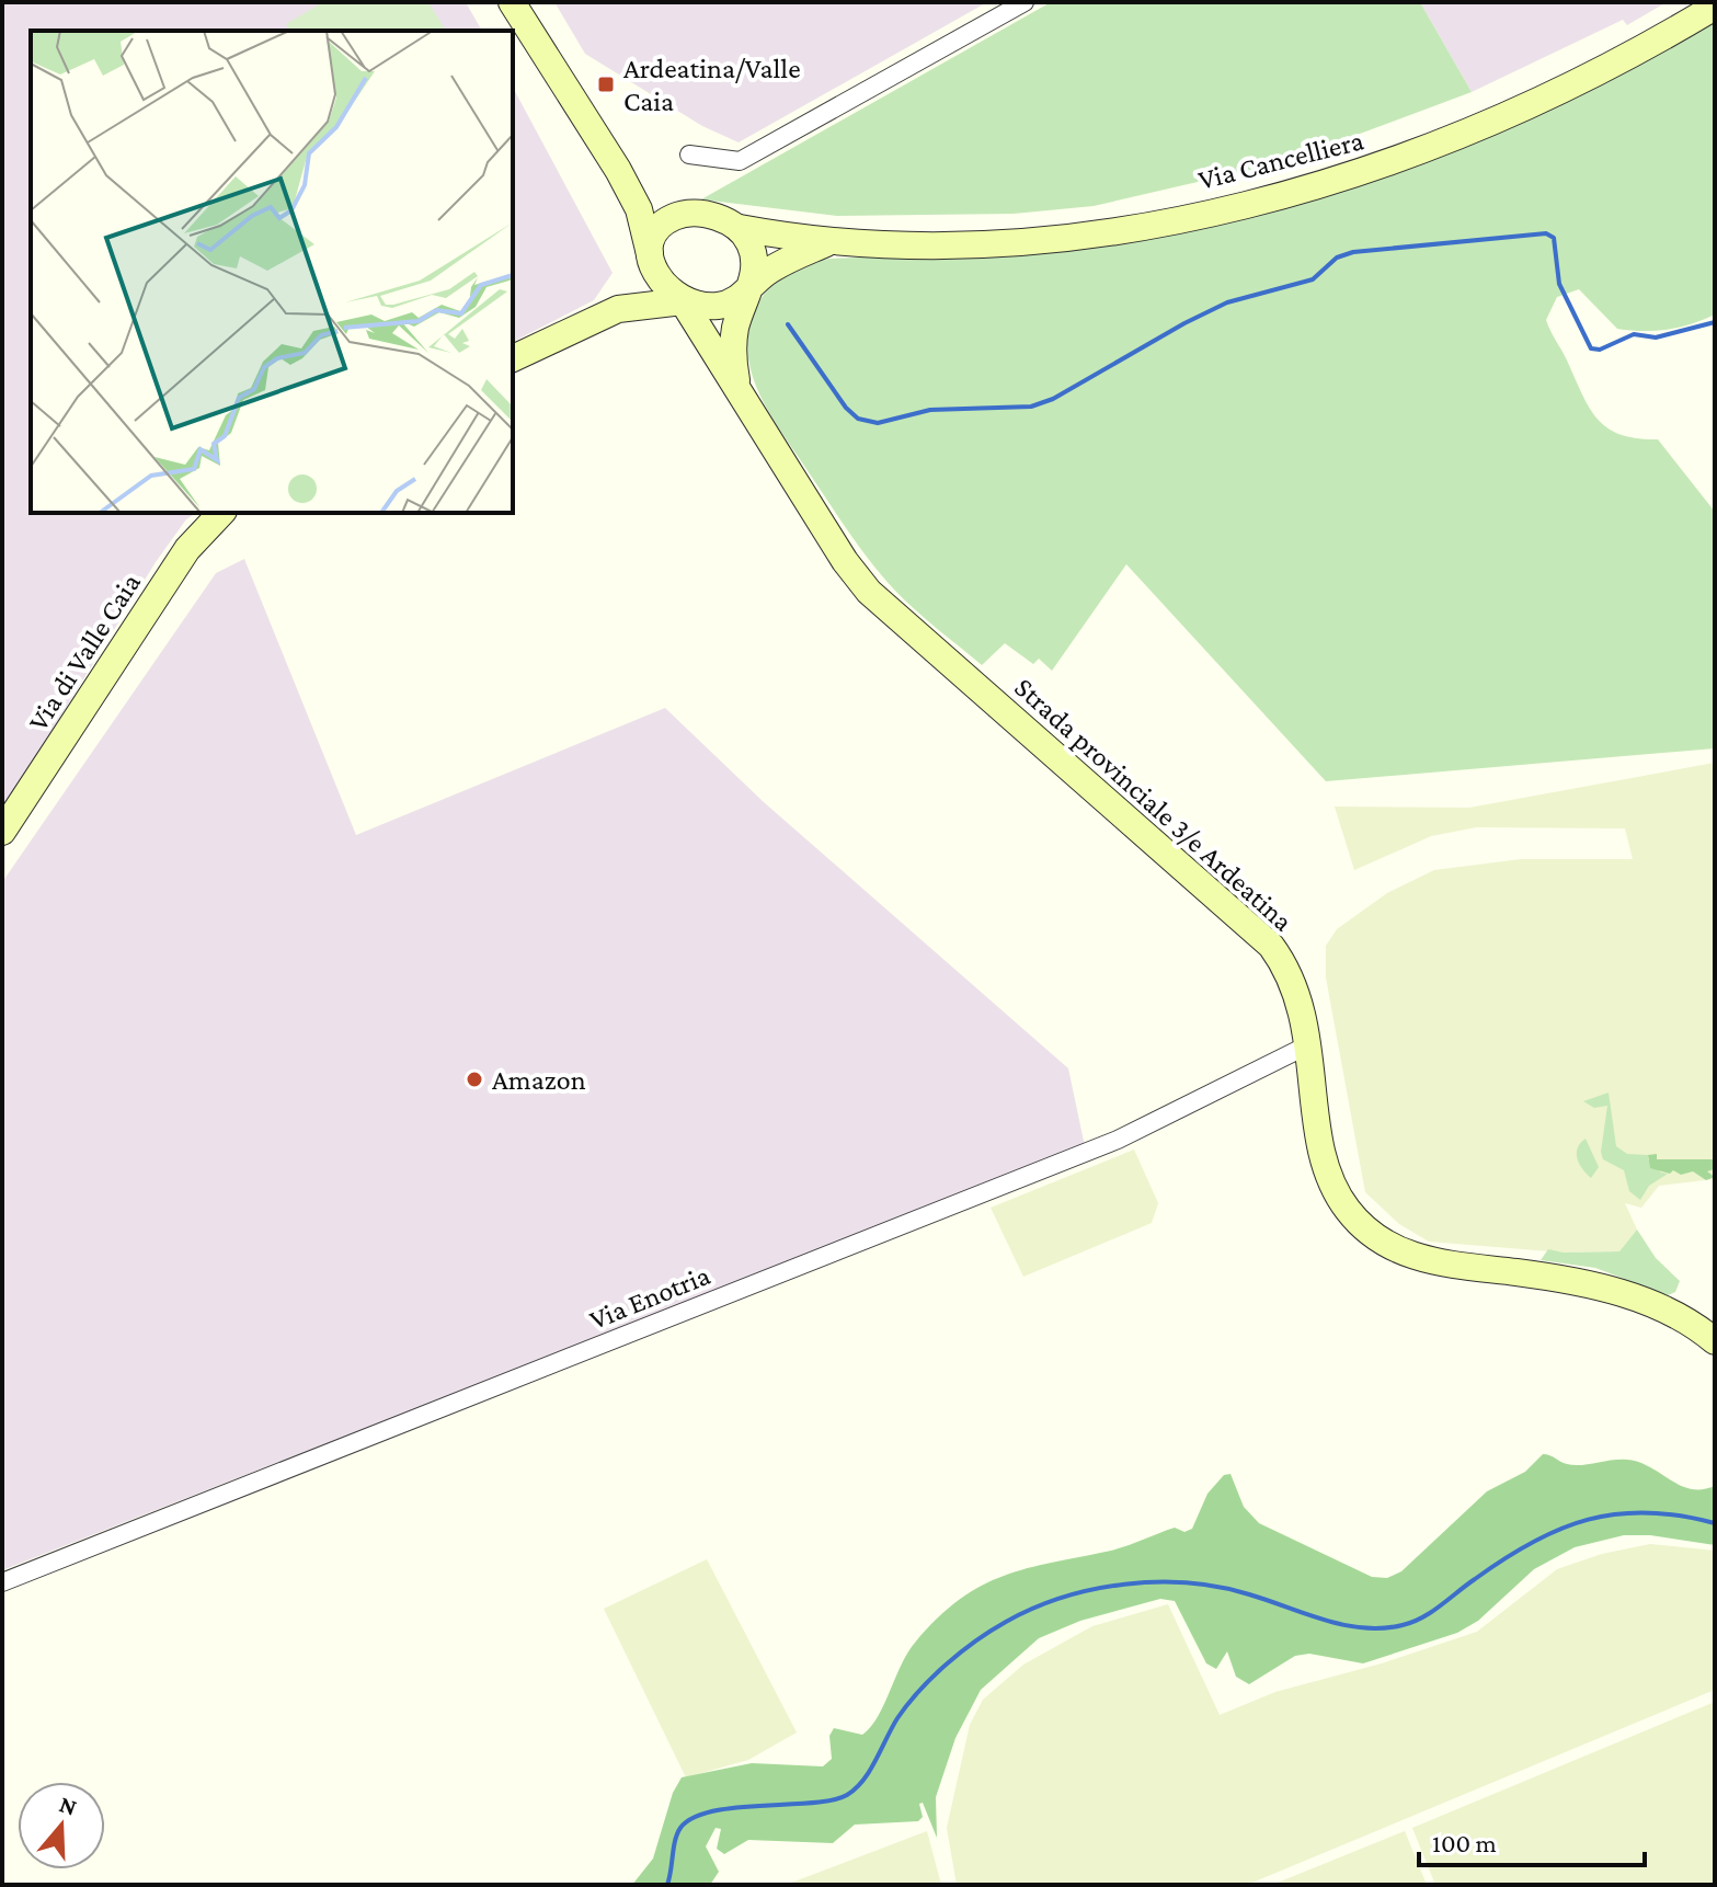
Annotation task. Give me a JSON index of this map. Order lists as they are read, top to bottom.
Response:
{
  "streets": {
    "main road": ["Via Cancelliera", "Via di Valle Caia", "Strada provinciale 3/e Ardeatina"],
    "street": ["Via Enotria"]
  },
  "crossings": [
    ["Via Cancelliera", "Strada provinciale 3/e Ardeatina"],
    ["Strada provinciale 3/e Ardeatina", "Via Enotria"]
  ],
  "places": {
    "transit": ["Ardeatina/Valle Caia"],
    "other": ["Amazon"]
  },
  "scale_bar": "100 m",
  "north": "top"
}
